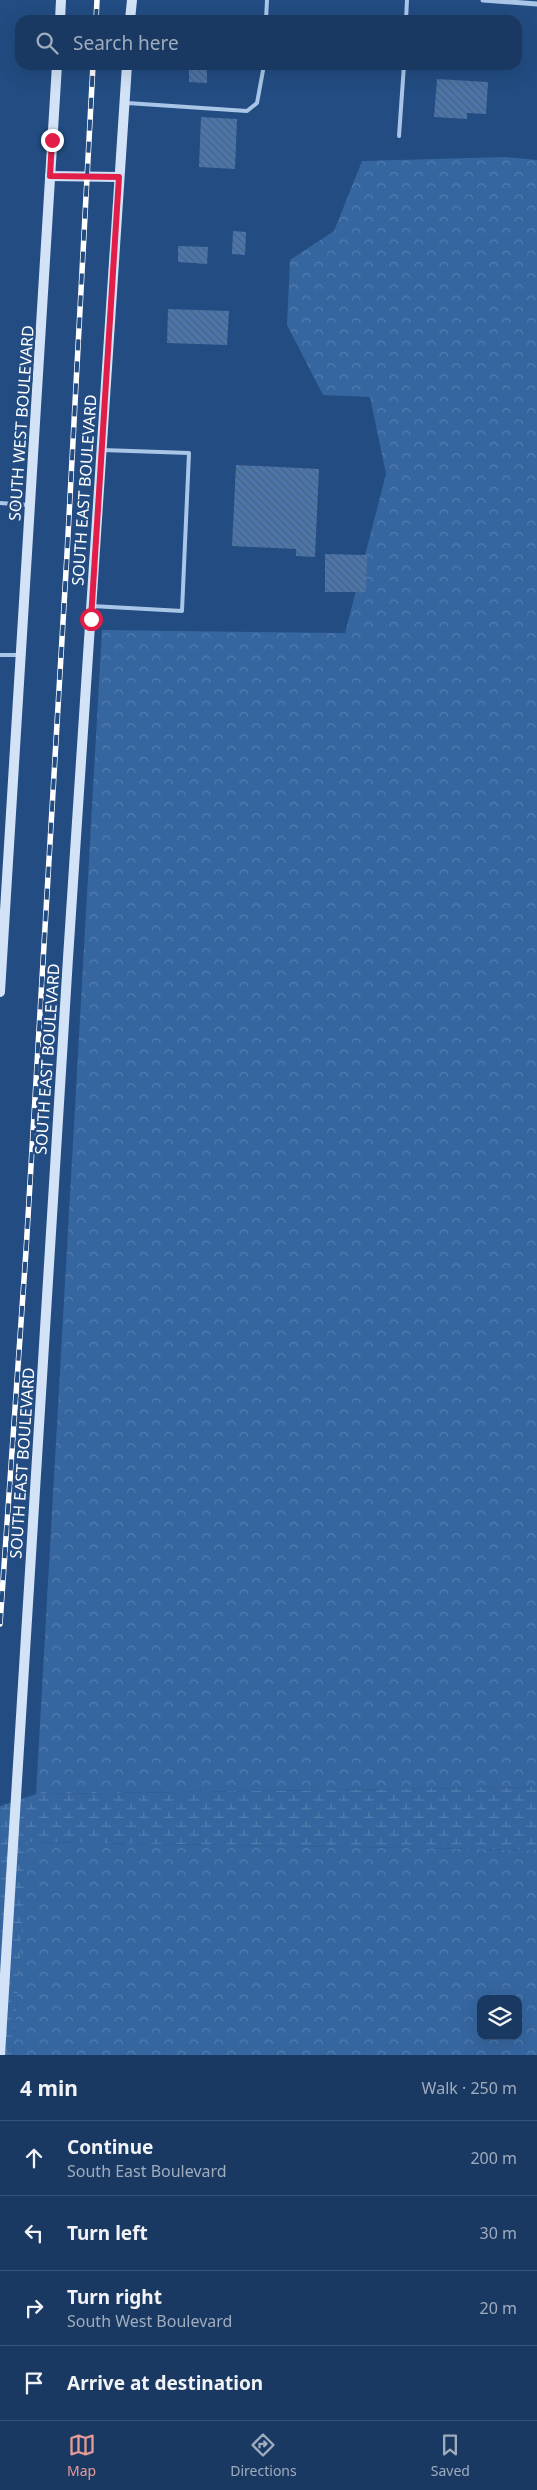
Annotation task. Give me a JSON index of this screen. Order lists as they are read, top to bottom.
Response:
{
  "streets": {
    "main road": ["SOUTH WEST BOULEVARD", "SOUTH EAST BOULEVARD"]
  },
  "page": {
    "search": "Search here",
    "heading": ["4 min", "Walk · 250 m"],
    "list": [
      ["Continue", "South East Boulevard", "200 m"],
      ["Turn left", "30 m"],
      ["Turn right", "South West Boulevard", "20 m"],
      "Arrive at destination"
    ],
    "nav": ["Map", "Directions", "Saved"]
  }
}
